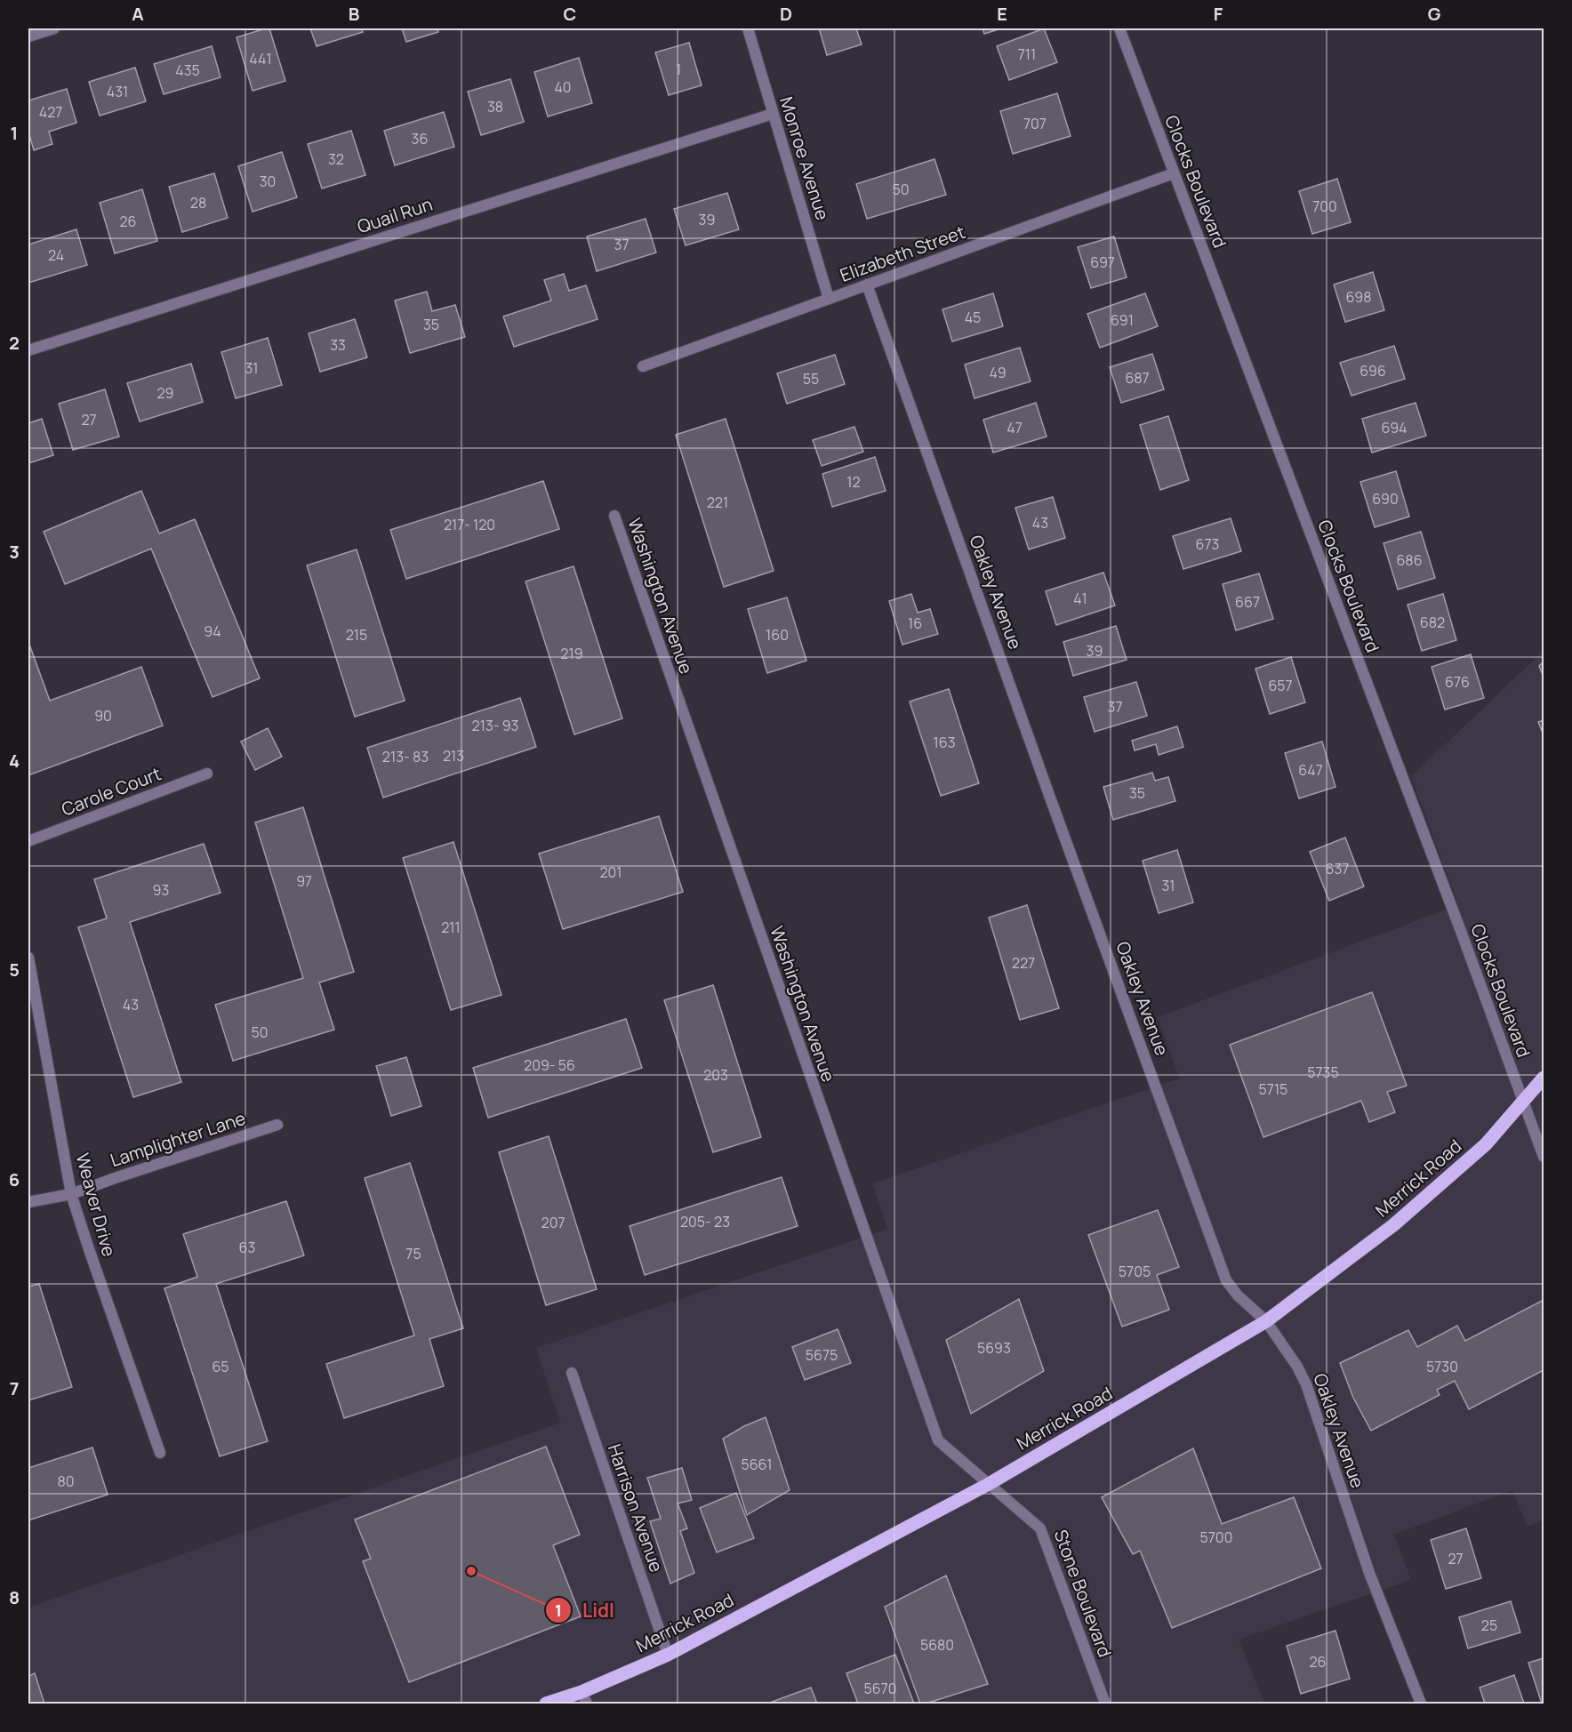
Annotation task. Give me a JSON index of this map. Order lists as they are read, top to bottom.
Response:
{
  "streets": {
    "main road": ["Merrick Road"],
    "street": [
      "Monroe Avenue",
      "Clocks Boulevard",
      "Quail Run",
      "Elizabeth Street",
      "Oakley Avenue",
      "Washington Avenue",
      "Carole Court",
      "Lamplighter Lane",
      "Weaver Drive",
      "Harrison Avenue",
      "Stone Boulevard"
    ]
  },
  "crossings": [
    ["Monroe Avenue", "Quail Run"],
    ["Monroe Avenue", "Elizabeth Street"],
    ["Clocks Boulevard", "Elizabeth Street"],
    ["Clocks Boulevard", "Merrick Road"],
    ["Elizabeth Street", "Oakley Avenue"],
    ["Oakley Avenue", "Merrick Road"],
    ["Washington Avenue", "Merrick Road"],
    ["Washington Avenue", "Stone Boulevard"],
    ["Lamplighter Lane", "Weaver Drive"],
    ["Merrick Road", "Harrison Avenue"],
    ["Merrick Road", "Stone Boulevard"]
  ],
  "places": ["Lidl"],
  "house_numbers": [
    "711",
    "441",
    "1",
    "435",
    "40",
    "431",
    "38",
    "427",
    "707",
    "36",
    "32",
    "30",
    "50",
    "28",
    "700",
    "39",
    "26",
    "37",
    "24",
    "697",
    "698",
    "45",
    "691",
    "35",
    "33",
    "31",
    "696",
    "49",
    "687",
    "55",
    "29",
    "27",
    "47",
    "694",
    "12",
    "690",
    "221",
    "43",
    "217- 120",
    "673",
    "686",
    "41",
    "667",
    "682",
    "16",
    "94",
    "215",
    "160",
    "39",
    "219",
    "676",
    "657",
    "37",
    "90",
    "213- 93",
    "163",
    "213",
    "213- 83",
    "647",
    "35",
    "637",
    "201",
    "97",
    "31",
    "93",
    "211",
    "227",
    "43",
    "50",
    "209- 56",
    "5735",
    "203",
    "5715",
    "205- 23",
    "207",
    "63",
    "75",
    "5705",
    "5693",
    "5675",
    "65",
    "5730",
    "5661",
    "80",
    "5700",
    "27",
    "25",
    "5680",
    "26",
    "5670"
  ],
  "grid": {
    "columns": [
      "A",
      "B",
      "C",
      "D",
      "E",
      "F",
      "G"
    ],
    "rows": [
      "1",
      "2",
      "3",
      "4",
      "5",
      "6",
      "7",
      "8"
    ]
  }
}
